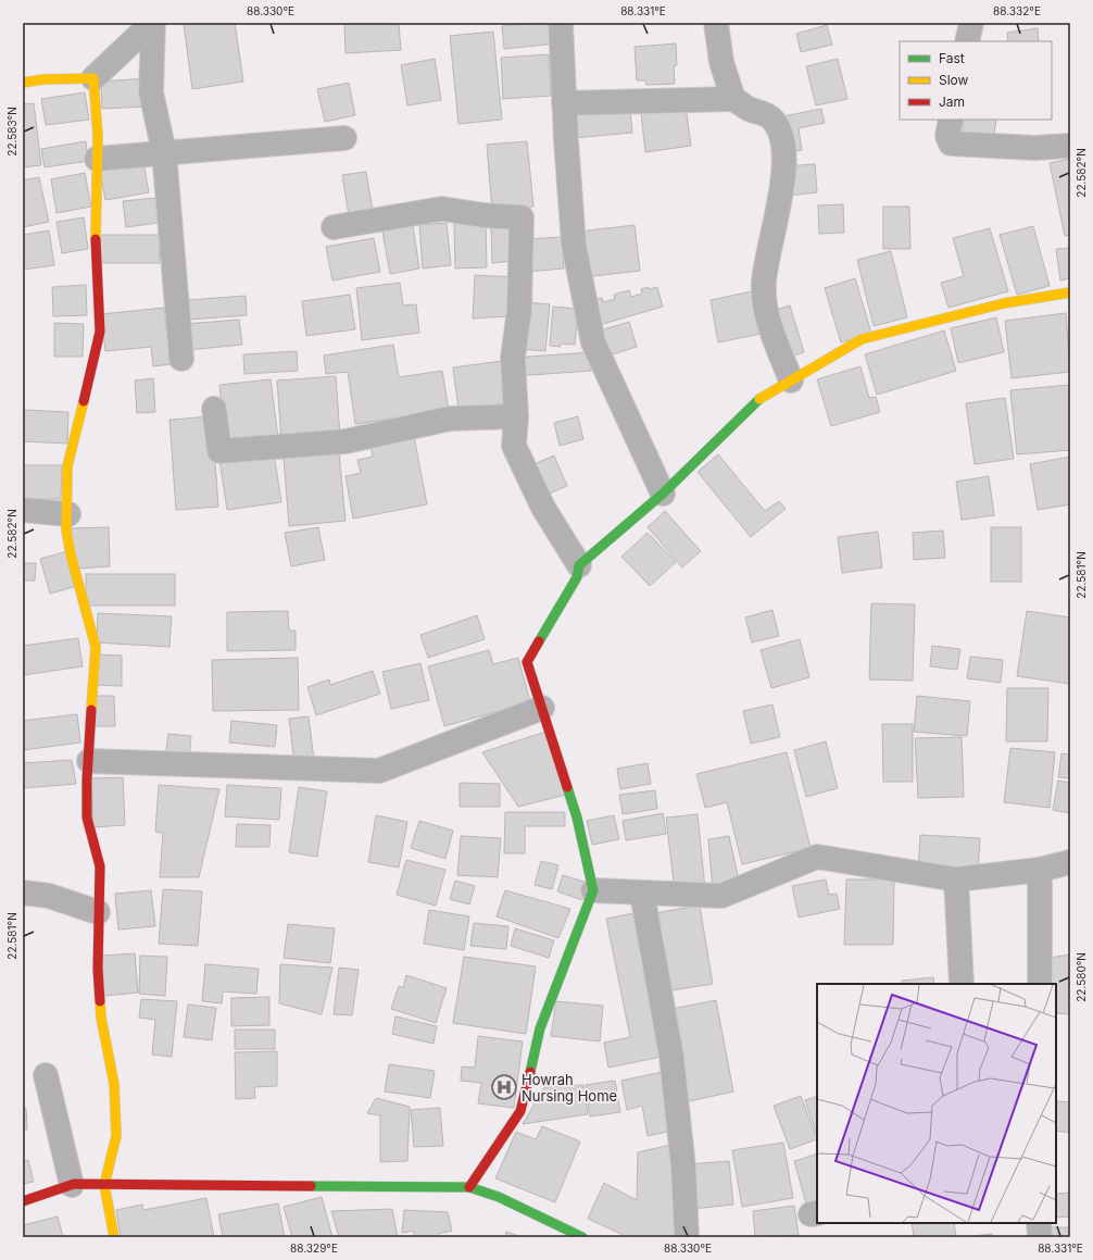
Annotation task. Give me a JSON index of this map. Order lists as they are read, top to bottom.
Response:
{
  "places": {
    "hospital": ["Howrah Nursing Home"]
  },
  "legend": ["Fast", "Slow", "Jam"],
  "coordinates": [
    "88.330°E",
    "88.331°E",
    "88.332°E",
    "22.583°N",
    "22.582°N",
    "22.581°N",
    "22.580°N",
    "88.329°E"
  ]
}
